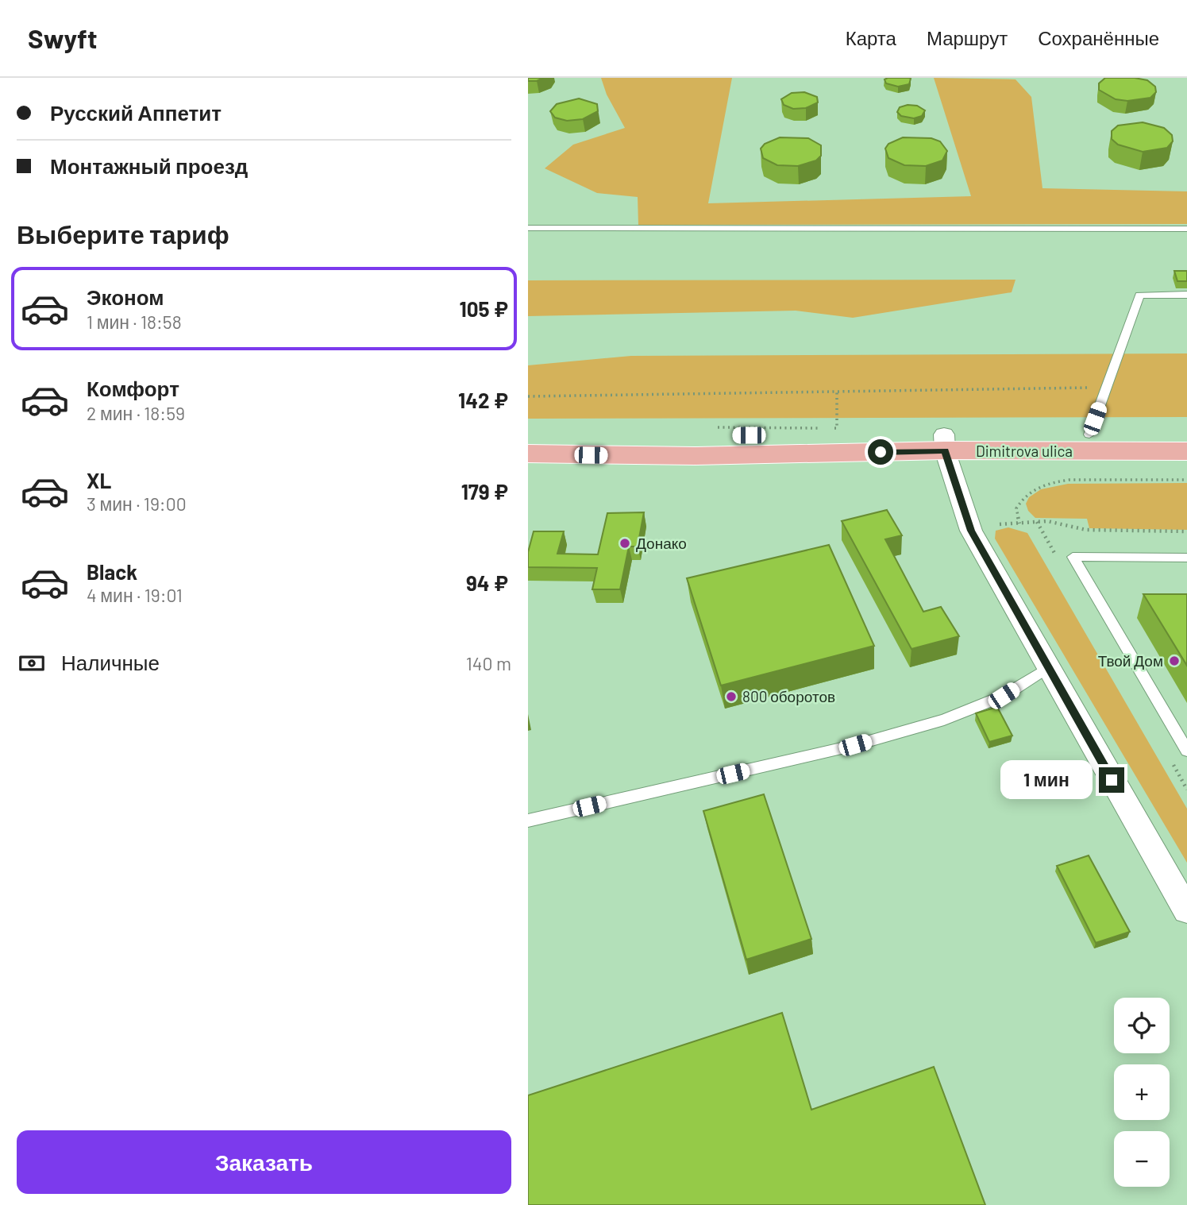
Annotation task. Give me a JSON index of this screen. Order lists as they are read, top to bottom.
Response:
{
  "streets": {
    "main road": ["Dimitrova ulica"]
  },
  "places": ["Донако", "Твой Дом", "800 оборотов"],
  "page": {
    "header": "Swyft",
    "nav": ["Карта", "Маршрут", "Сохранённые"],
    "banner": ["Русский Аппетит", "Монтажный проезд"],
    "heading": "Выберите тариф",
    "list": [
      {
        "name": "Эконом",
        "note": "1 мин · 18:58",
        "value": "105 ₽"
      },
      {
        "name": "Комфорт",
        "note": "2 мин · 18:59",
        "value": "142 ₽"
      },
      {
        "name": "XL",
        "note": "3 мин · 19:00",
        "value": "179 ₽"
      },
      {
        "name": "Black",
        "note": "4 мин · 19:01",
        "value": "94 ₽"
      }
    ],
    "pay": ["Наличные", "140 m"],
    "bubble": "1 мин",
    "map_buttons": ["+", "−"],
    "buttons": "Заказать"
  }
}
